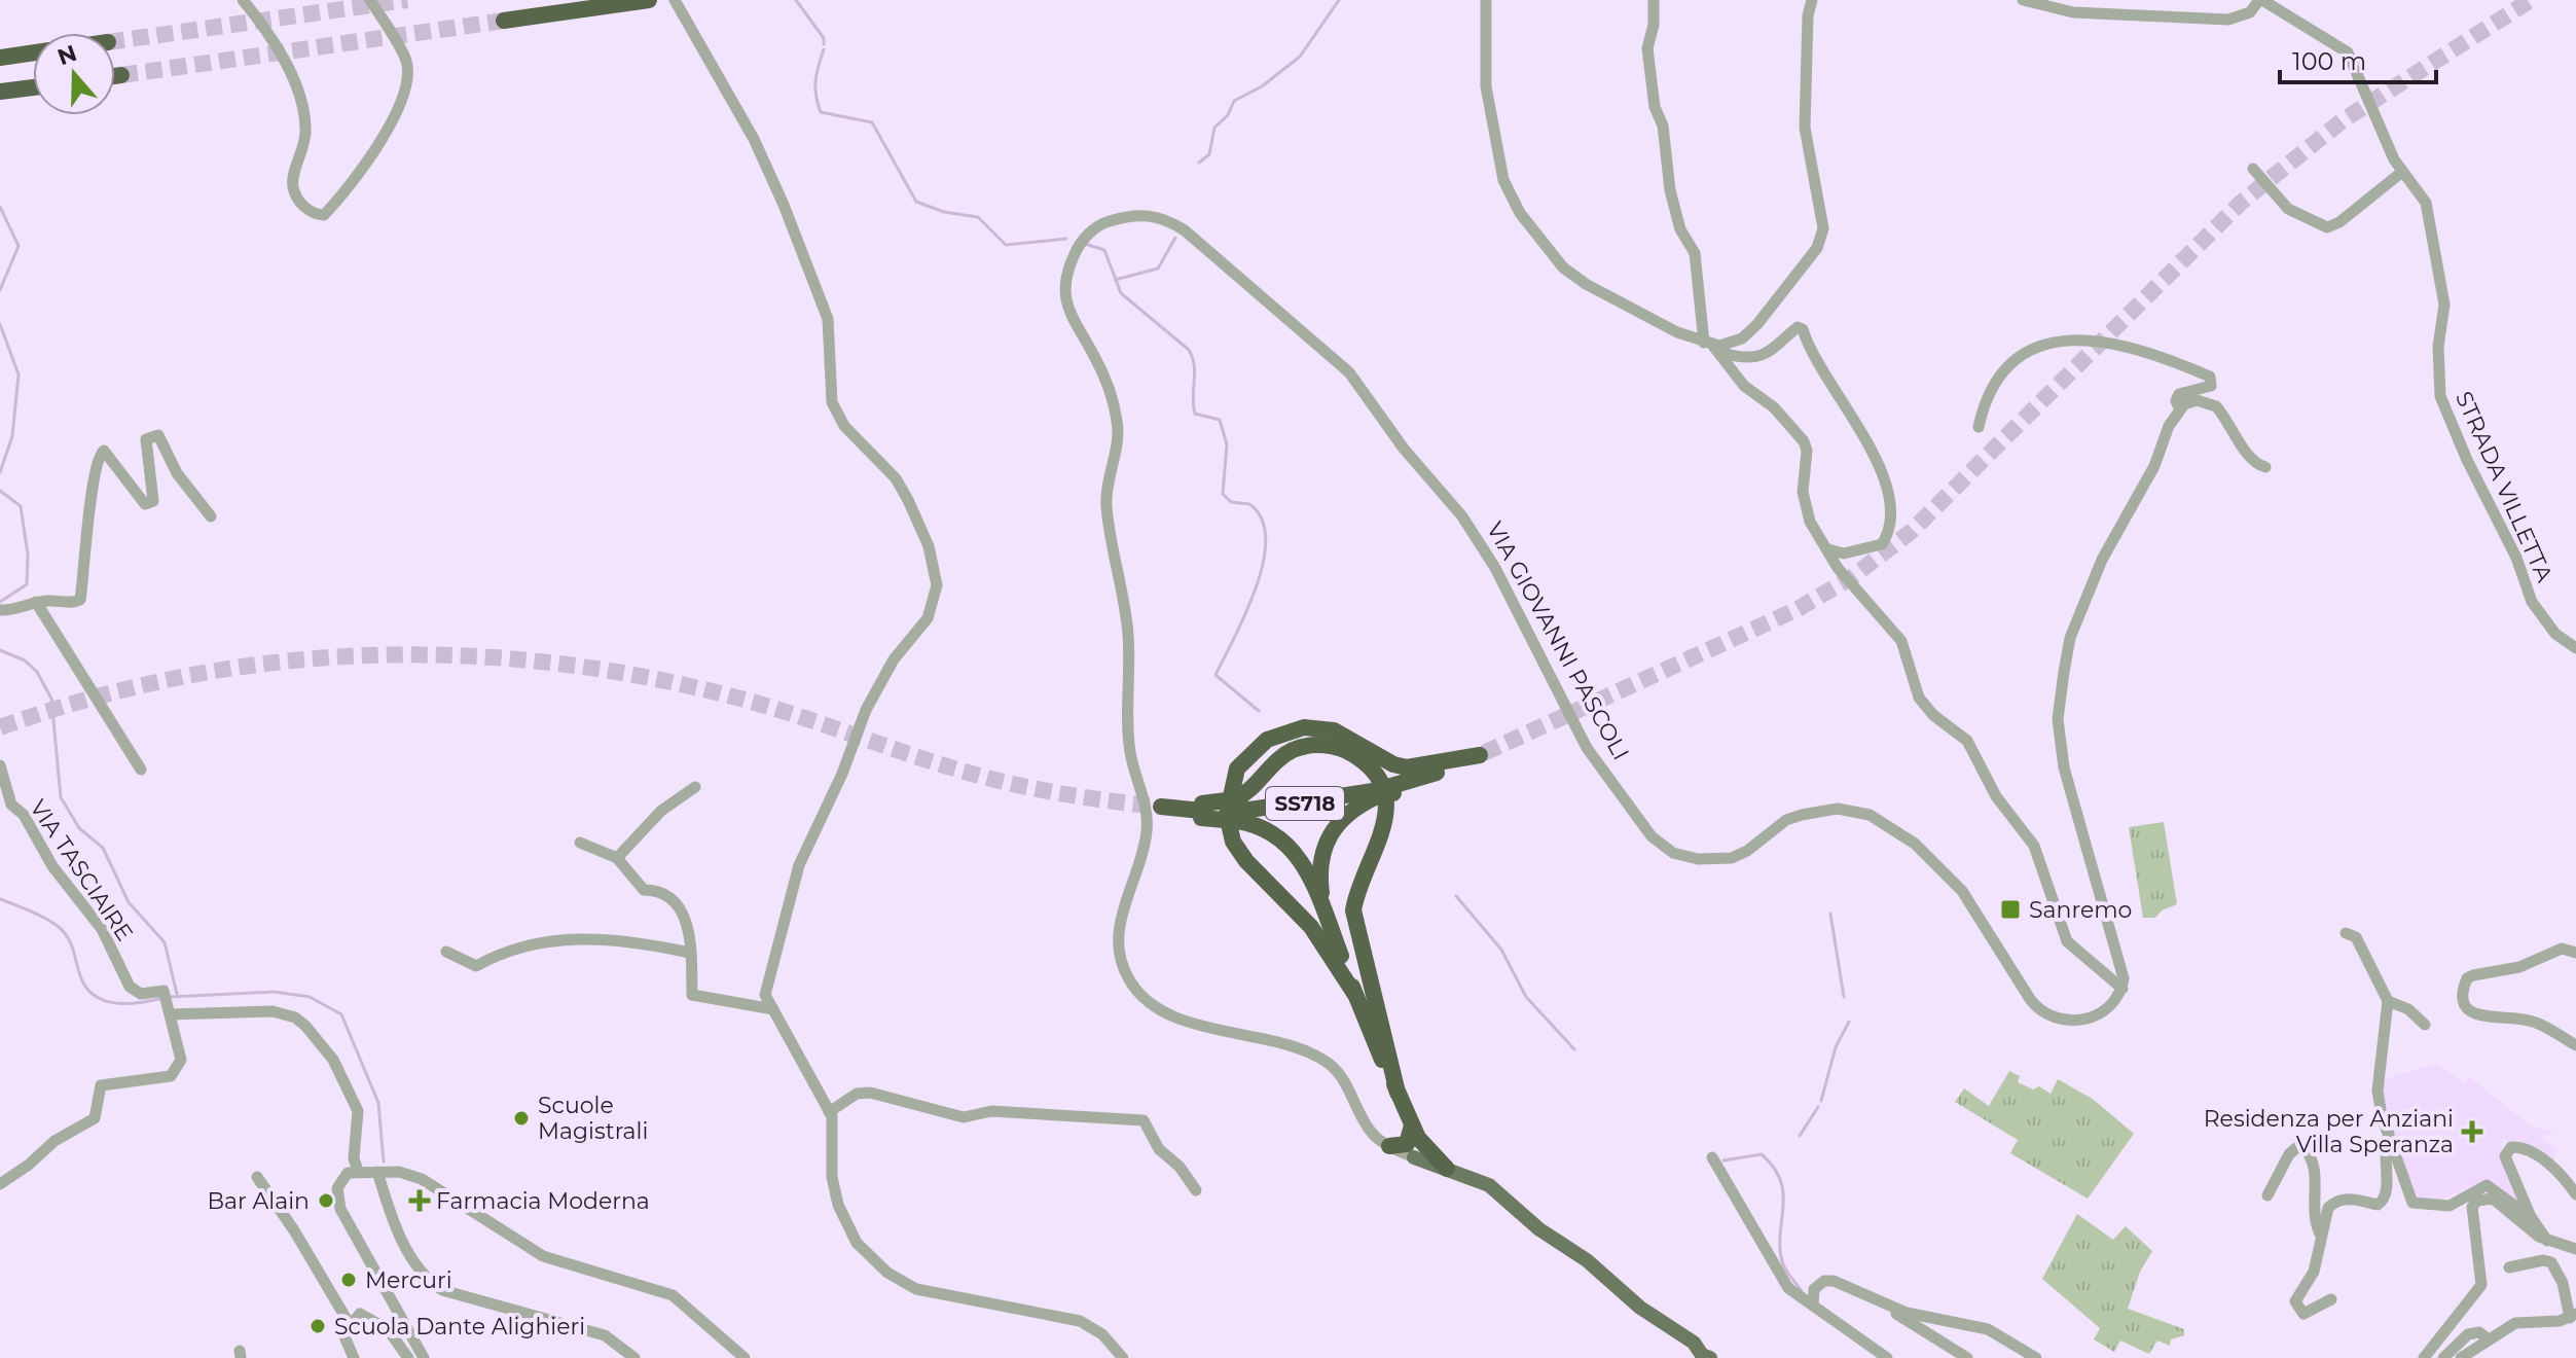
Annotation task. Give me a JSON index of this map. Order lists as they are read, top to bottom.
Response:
{
  "streets": {
    "highway": ["SS718"],
    "main road": ["VIA GIOVANNI PASCOLI"],
    "street": ["STRADA VILLETTA", "VIA TASCIAIRE"]
  },
  "places": {
    "transit": ["Sanremo"],
    "other": [
      "Scuole Magistrali",
      "Bar Alain",
      "Mercuri",
      "Scuola Dante Alighieri"
    ],
    "health": ["Residenza per Anziani Villa Speranza", "Farmacia Moderna"]
  },
  "scale_bar": "100 m",
  "north": "top"
}
